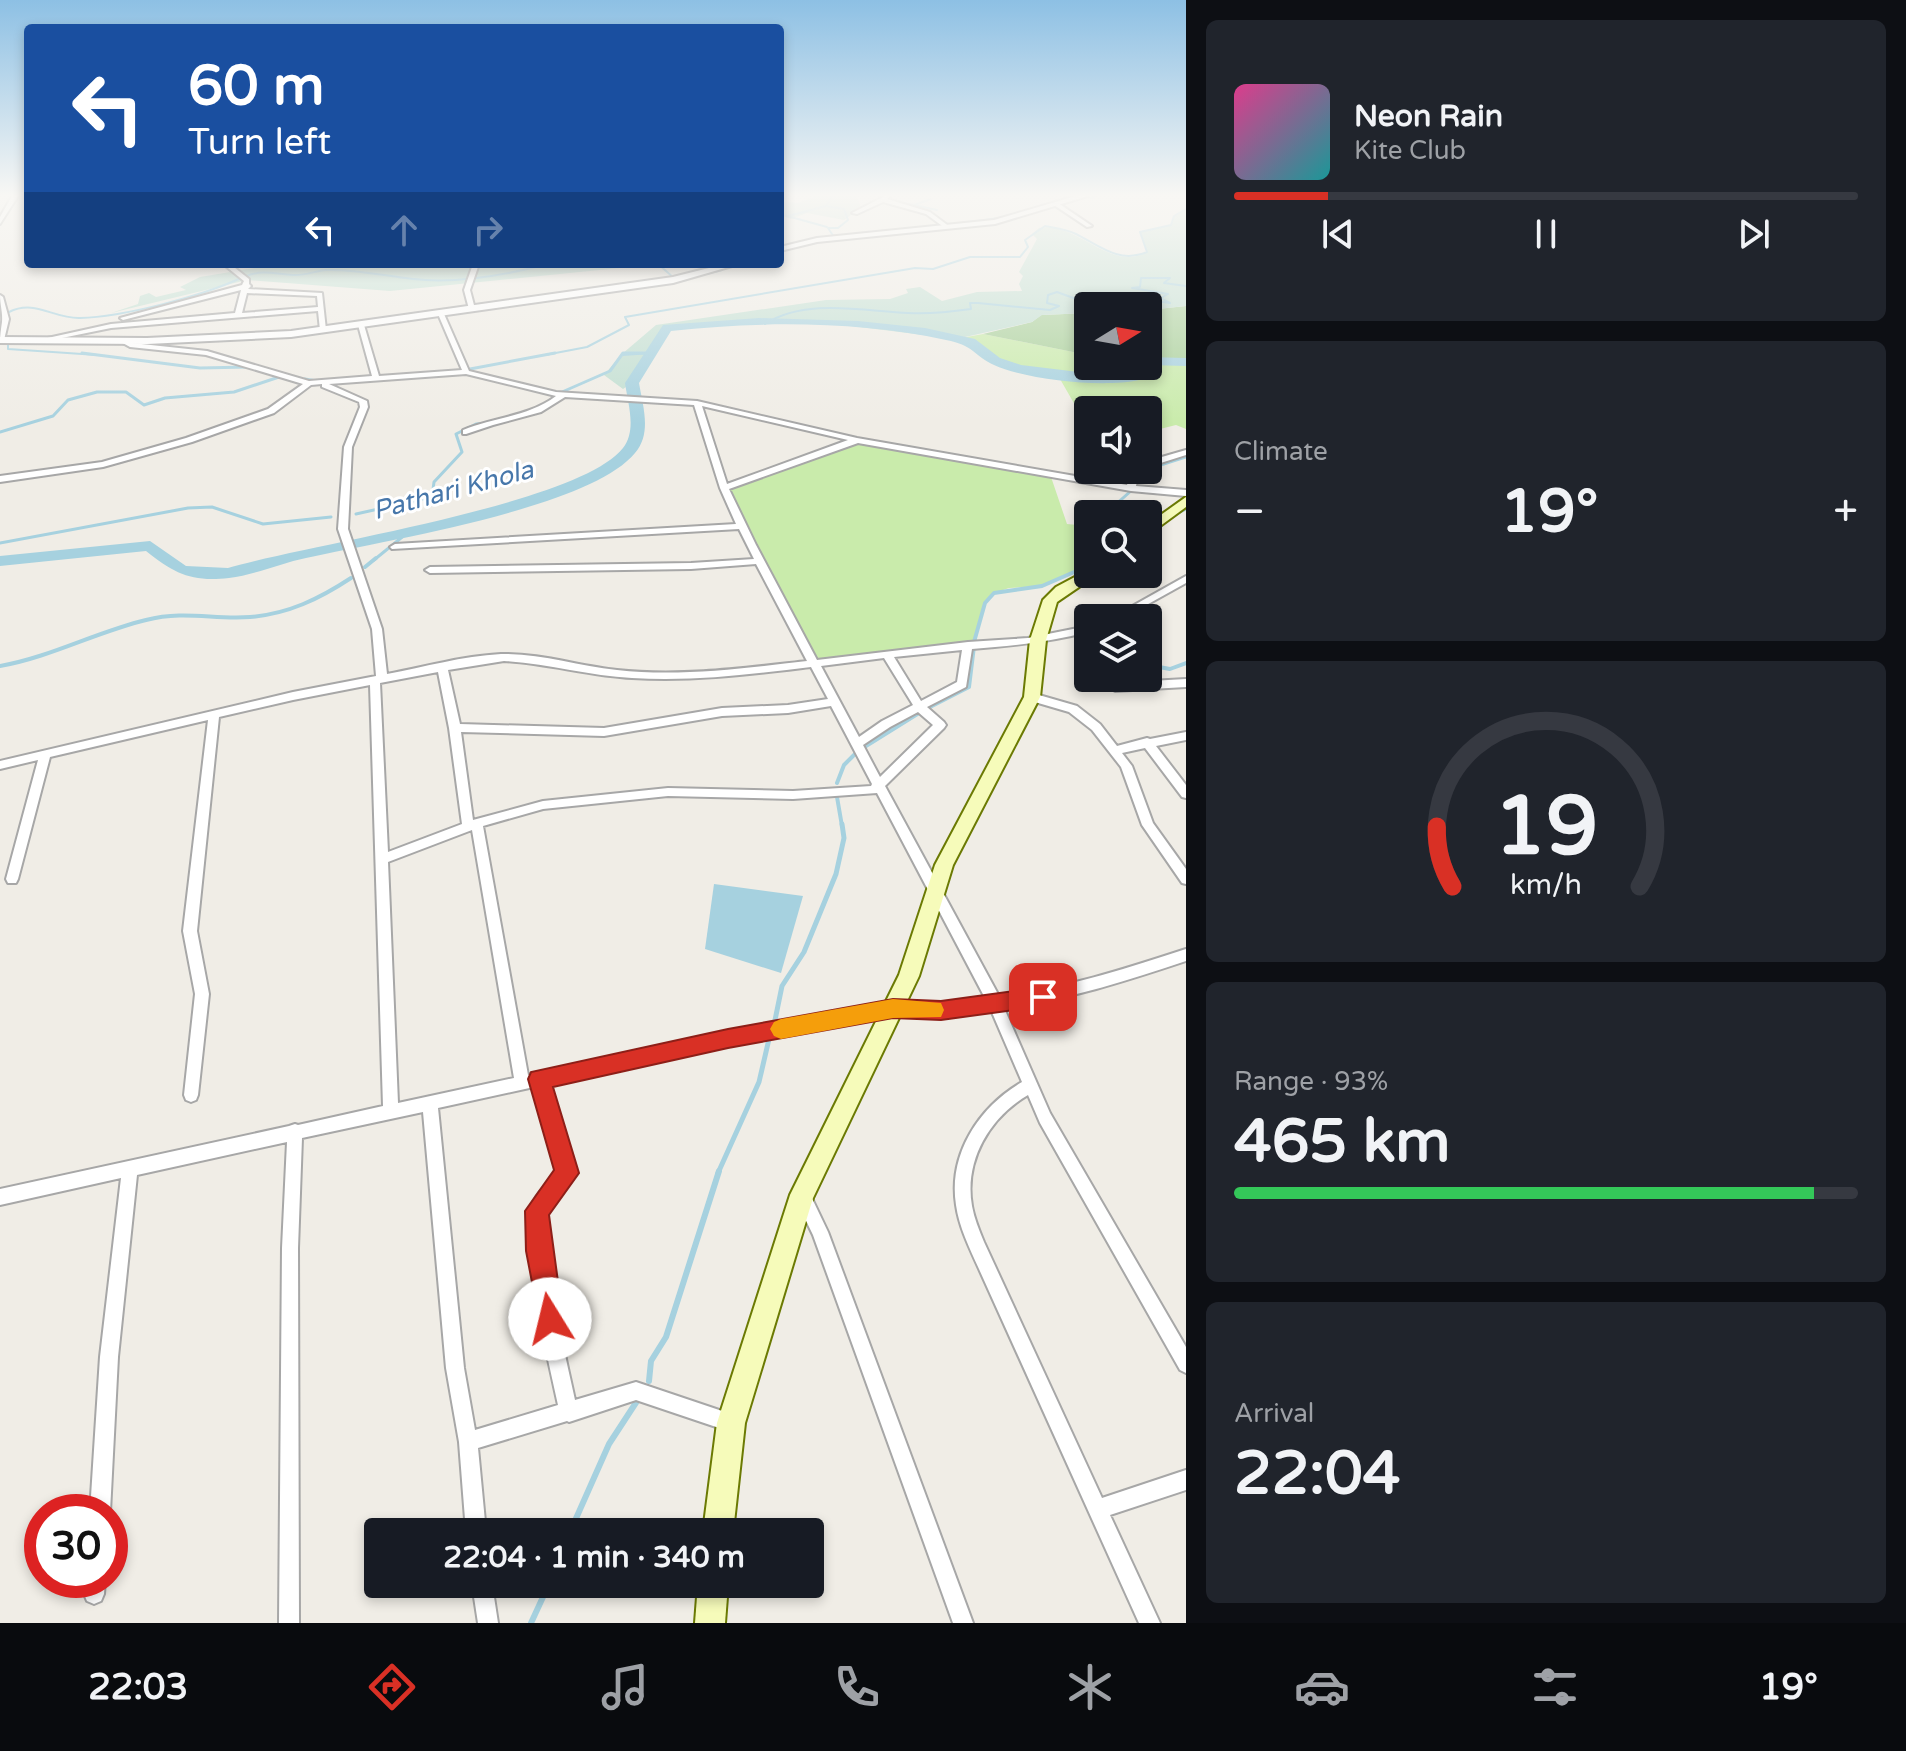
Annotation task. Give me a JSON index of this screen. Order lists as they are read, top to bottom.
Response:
{
  "water": ["Pathari Khola"],
  "north": "right",
  "page": {
    "turn": ["60 m", "Turn left"],
    "song": ["Neon Rain", "Kite Club"],
    "tile": [
      "Climate",
      ["Range · 93%", "465 km"],
      ["Arrival", "22:04"]
    ],
    "heat": ["−", "19°", "+"],
    "limit": "30",
    "trip": "22:04 · 1 min · 340 m",
    "tabs": ["22:03", "19°"],
    "gauge": ["19", "km/h"]
  }
}
